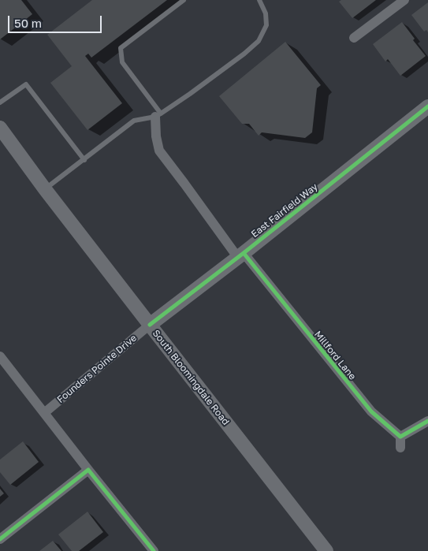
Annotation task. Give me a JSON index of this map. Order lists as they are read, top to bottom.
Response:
{
  "streets": {
    "main road": ["East Fairfield Way", "South Bloomingdale Road"],
    "street": ["Millford Lane", "Founders Pointe Drive"]
  },
  "crossings": [
    ["East Fairfield Way", "Millford Lane"],
    ["East Fairfield Way", "Founders Pointe Drive"],
    ["East Fairfield Way", "South Bloomingdale Road"],
    ["Founders Pointe Drive", "South Bloomingdale Road"]
  ],
  "scale_bar": "50 m"
}
